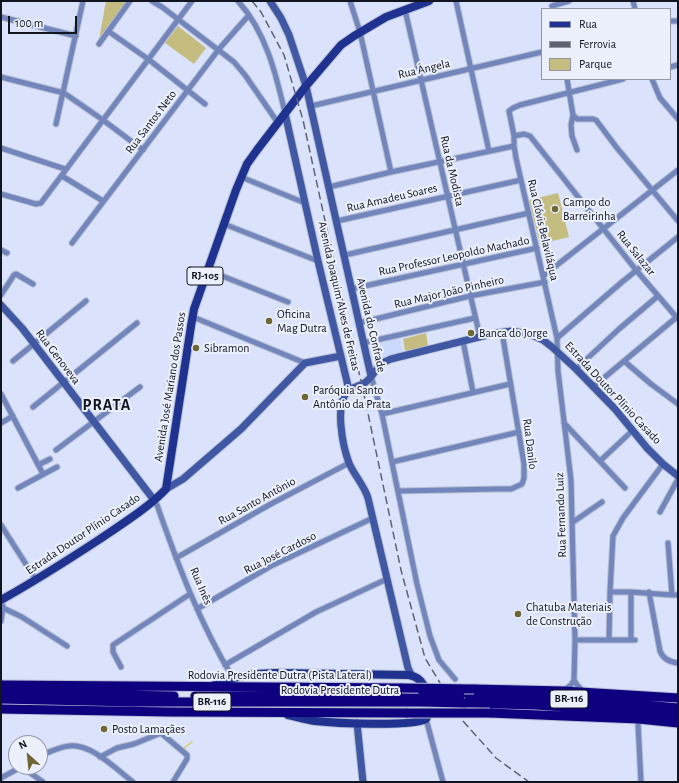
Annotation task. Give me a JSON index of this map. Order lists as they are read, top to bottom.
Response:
{
  "streets": {
    "highway": ["Rodovia Presidente Dutra (Pista Lateral)", "Rodovia Presidente Dutra", "BR-116"],
    "main road": ["RJ-105", "Avenida José Mariano dos Passos", "Estrada Doutor Plínio Casado"],
    "street": [
      "Rua Ângela",
      "Rua Santos Neto",
      "Rua da Modista",
      "Rua Amadeu Soares",
      "Rua Clóvis Belaviláqua",
      "Rua Salazar",
      "Rua Professor Leopoldo Machado",
      "Rua Major João Pinheiro",
      "Avenida Joaquim Alves de Freitas",
      "Avenida do Confrade",
      "Rua Genoveva",
      "Rua Danilo",
      "Rua Santo Antônio",
      "Rua Fernando Luiz",
      "Rua José Cardoso",
      "Rua Inês"
    ]
  },
  "crossings": [
    ["Rua Ângela", "Rua da Modista"],
    ["Rua Ângela", "Avenida do Confrade"],
    ["Rua Santos Neto", "Avenida Joaquim Alves de Freitas"],
    ["Rua da Modista", "Rua Amadeu Soares"],
    ["Rua da Modista", "Rua Professor Leopoldo Machado"],
    ["Rua da Modista", "Rua Major João Pinheiro"],
    ["Rua da Modista", "Avenida José Mariano dos Passos"],
    ["Rua da Modista", "Estrada Doutor Plínio Casado"],
    ["Rua Amadeu Soares", "Rua Clóvis Belaviláqua"],
    ["Rua Amadeu Soares", "Avenida do Confrade"],
    ["Rua Clóvis Belaviláqua", "Rua Salazar"],
    ["Rua Clóvis Belaviláqua", "Rua Professor Leopoldo Machado"],
    ["Rua Clóvis Belaviláqua", "Rua Major João Pinheiro"],
    ["Rua Clóvis Belaviláqua", "Estrada Doutor Plínio Casado"],
    ["Rua Clóvis Belaviláqua", "Rua Fernando Luiz"],
    ["Rua Professor Leopoldo Machado", "Avenida do Confrade"],
    ["Rua Major João Pinheiro", "Avenida do Confrade"],
    ["Avenida Joaquim Alves de Freitas", "Avenida José Mariano dos Passos"],
    ["Avenida Joaquim Alves de Freitas", "Estrada Doutor Plínio Casado"],
    ["Avenida Joaquim Alves de Freitas", "Rua Santo Antônio"],
    ["Avenida Joaquim Alves de Freitas", "Rua José Cardoso"],
    ["Avenida do Confrade", "Avenida José Mariano dos Passos"],
    ["Avenida do Confrade", "Estrada Doutor Plínio Casado"],
    ["Avenida do Confrade", "Rua Danilo"],
    ["Rua Genoveva", "Estrada Doutor Plínio Casado"],
    ["Rua Genoveva", "Rua Inês"],
    ["Avenida José Mariano dos Passos", "Estrada Doutor Plínio Casado"],
    ["Estrada Doutor Plínio Casado", "Rua Danilo"],
    ["Estrada Doutor Plínio Casado", "Rua Fernando Luiz"],
    ["Estrada Doutor Plínio Casado", "Rua Inês"],
    ["Rua Santo Antônio", "Rua Inês"],
    ["Rua José Cardoso", "Rua Inês"]
  ],
  "districts": ["PRATA"],
  "places": [
    "Campo do Barreirinha",
    "Oficina Mag Dutra",
    "Banca do Jorge",
    "Sibramon",
    "Paróquia Santo Antônio da Prata",
    "Chatuba Materiais de Construção",
    "Posto Lamaçães"
  ],
  "legend": ["Rua", "Ferrovia", "Parque"],
  "scale_bar": "100 m",
  "north": "top left"
}
